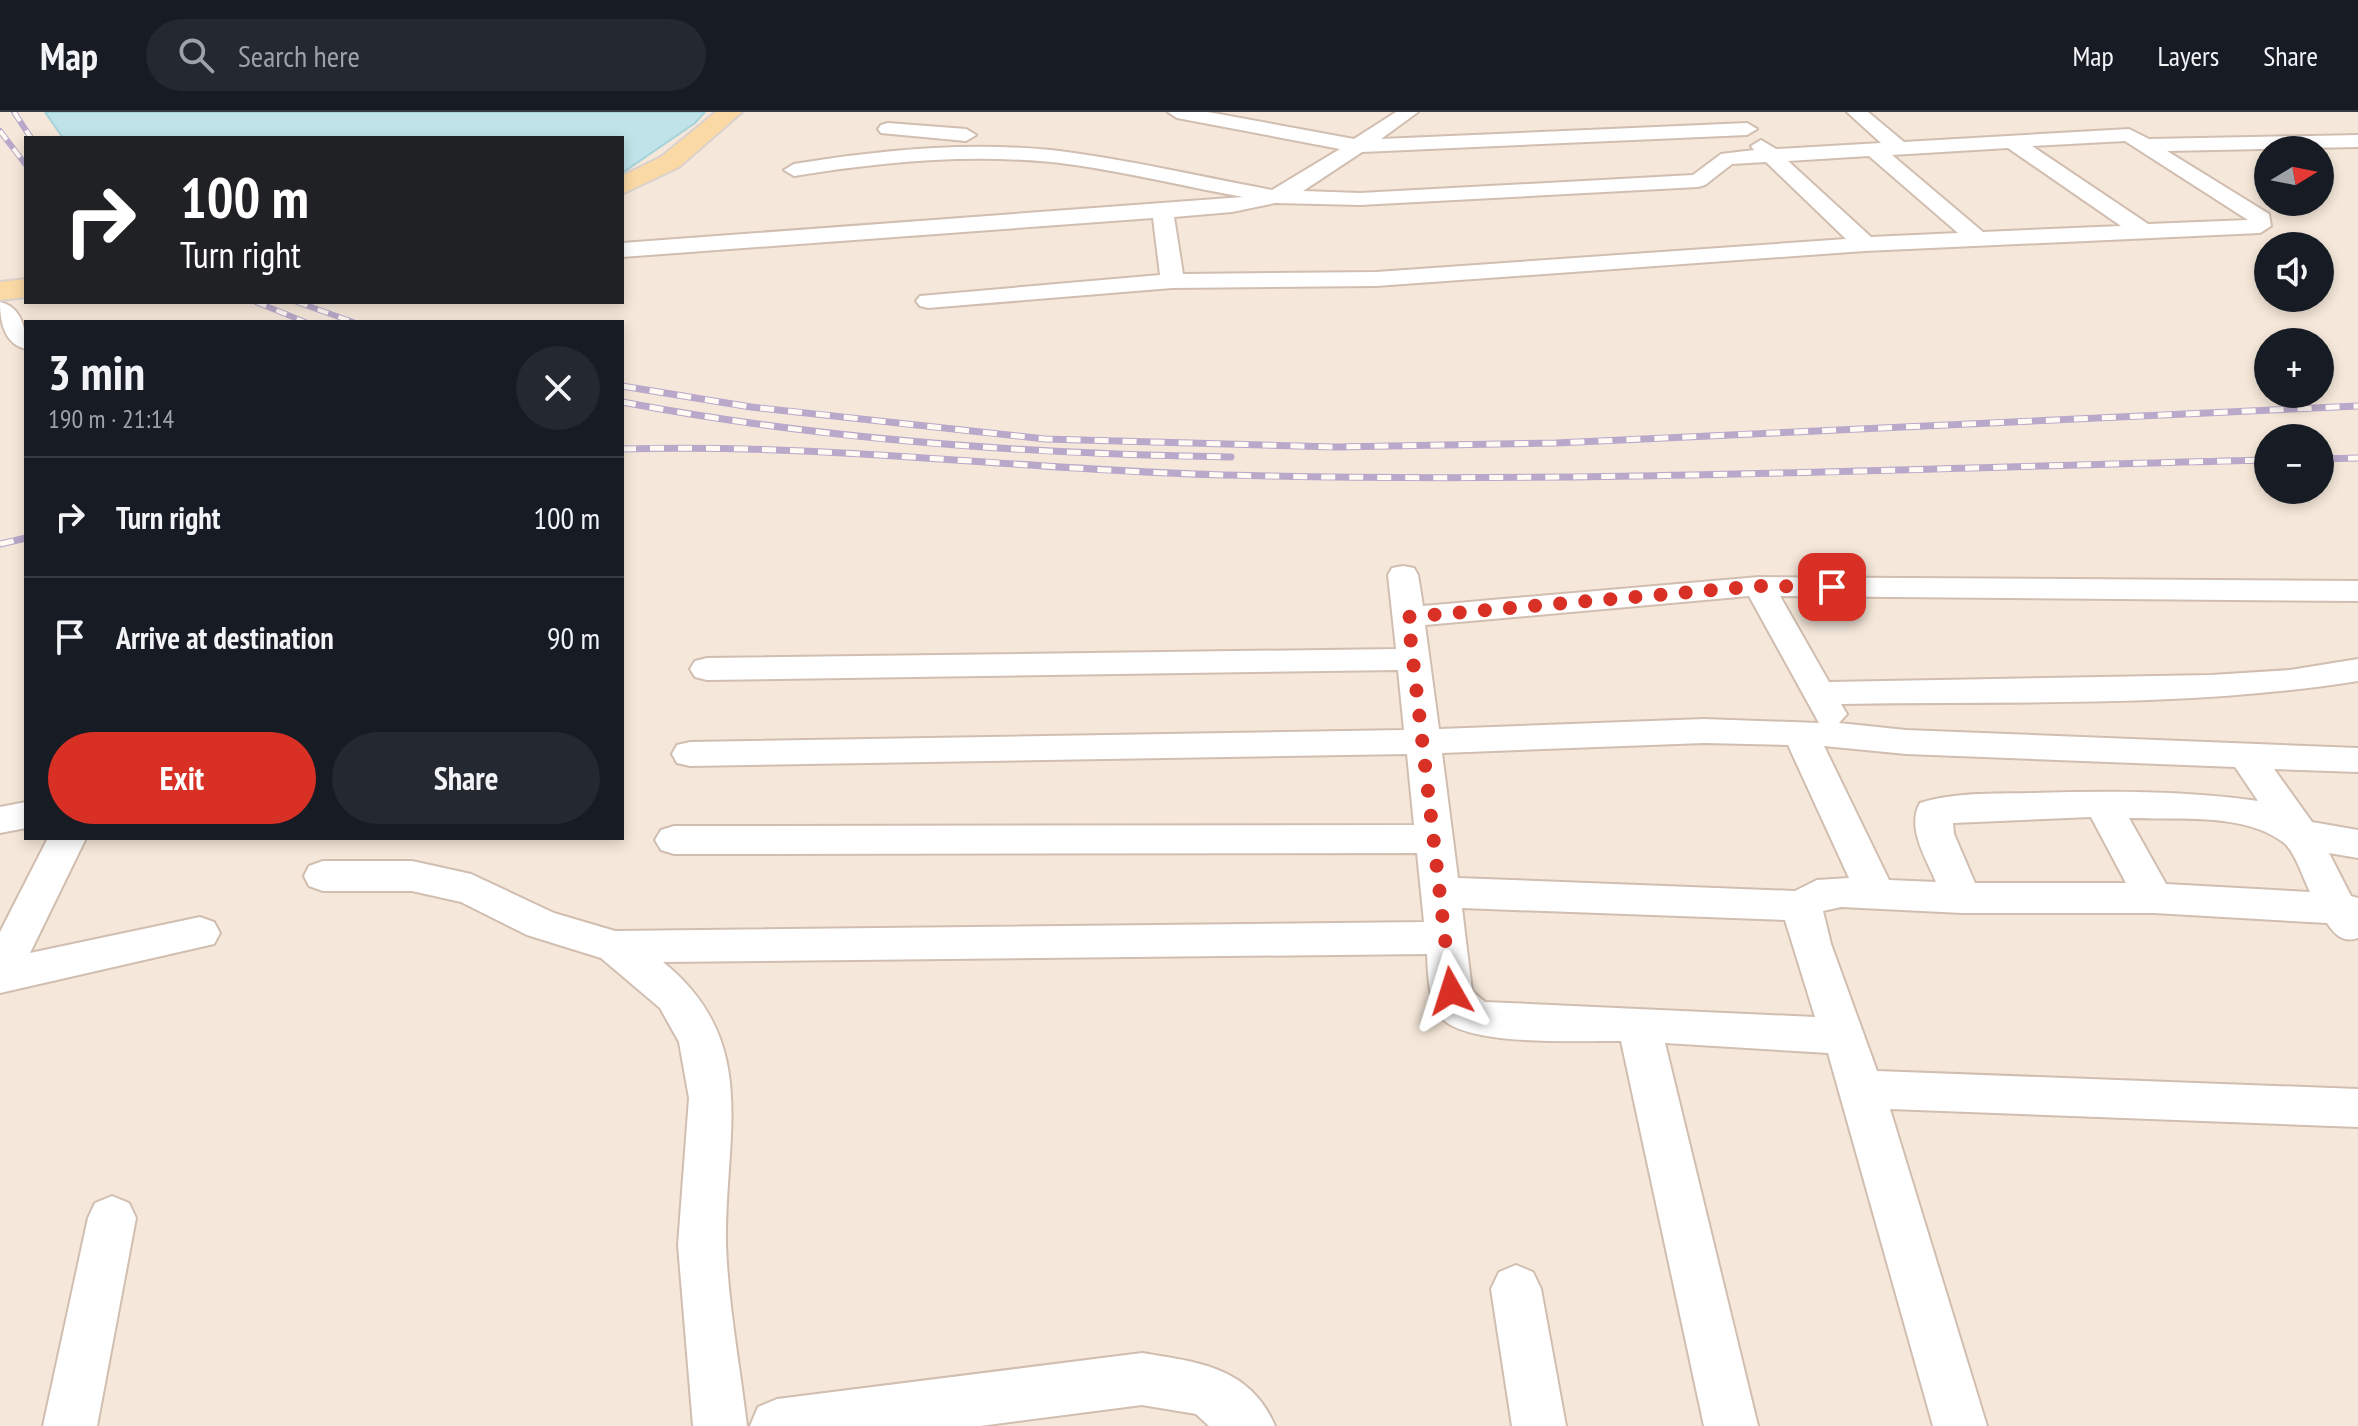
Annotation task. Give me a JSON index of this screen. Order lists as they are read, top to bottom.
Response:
{
  "north": "right",
  "page": {
    "header": "Map",
    "search": "Search here",
    "nav": ["Map", "Layers", "Share"],
    "map_buttons": ["+", "−"],
    "turn": ["100 m", "Turn right"],
    "heading": ["3 min", "190 m · 21:14"],
    "list": [
      {
        "name": "Turn right",
        "value": "100 m"
      },
      {
        "name": "Arrive at destination",
        "value": "90 m"
      }
    ],
    "buttons": ["Exit", "Share"]
  }
}
